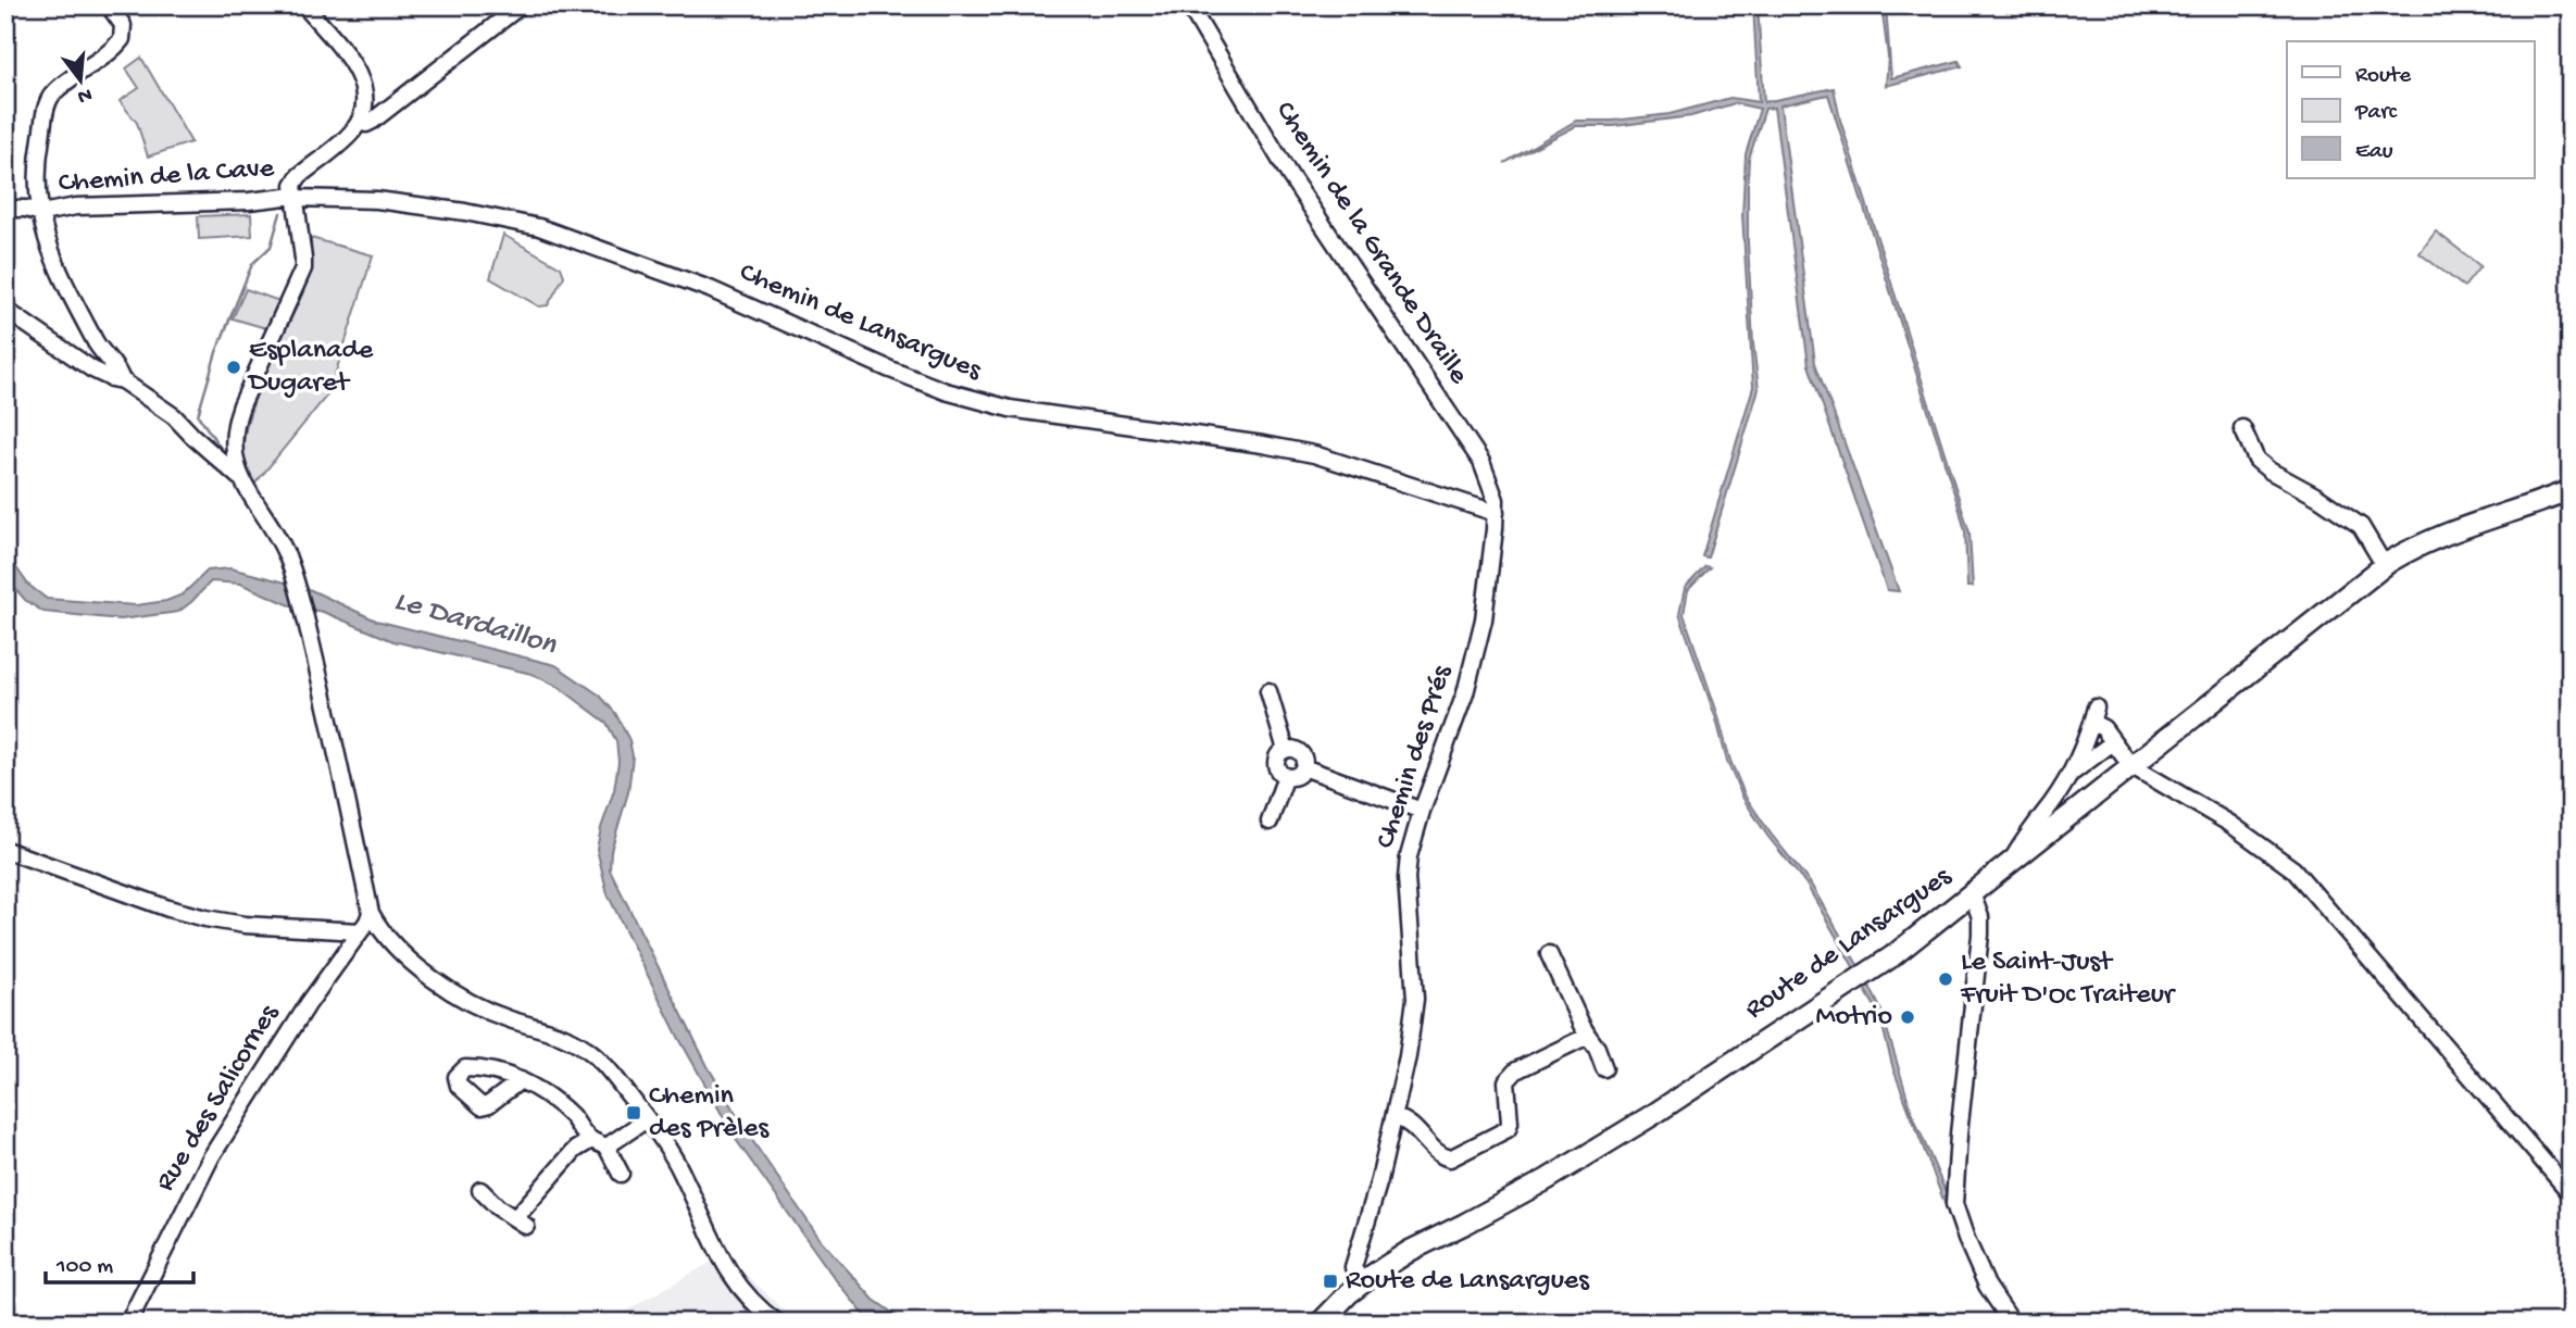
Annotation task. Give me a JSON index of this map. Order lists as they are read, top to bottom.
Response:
{
  "streets": {
    "main road": ["Route de Lansargues"],
    "street": [
      "Chemin de la Cave",
      "Chemin de la Grande Draille",
      "Chemin de Lansargues",
      "Chemin des Prés",
      "Rue des Salicornes"
    ]
  },
  "crossings": [
    ["Chemin de la Cave", "Chemin de Lansargues"],
    ["Chemin de la Grande Draille", "Chemin de Lansargues"],
    ["Chemin de la Grande Draille", "Chemin des Prés"],
    ["Chemin de Lansargues", "Chemin des Prés"],
    ["Chemin des Prés", "Route de Lansargues"]
  ],
  "water": ["Le Dardaillon"],
  "places": {
    "other": ["Esplanade Dugaret", "Le Saint-Just Fruit D'Oc Traiteur", "Motrio"],
    "transit": ["Chemin des Prèles", "Route de Lansargues"]
  },
  "legend": ["Route", "Parc", "Eau"],
  "scale_bar": "100 m",
  "north": "bottom"
}
